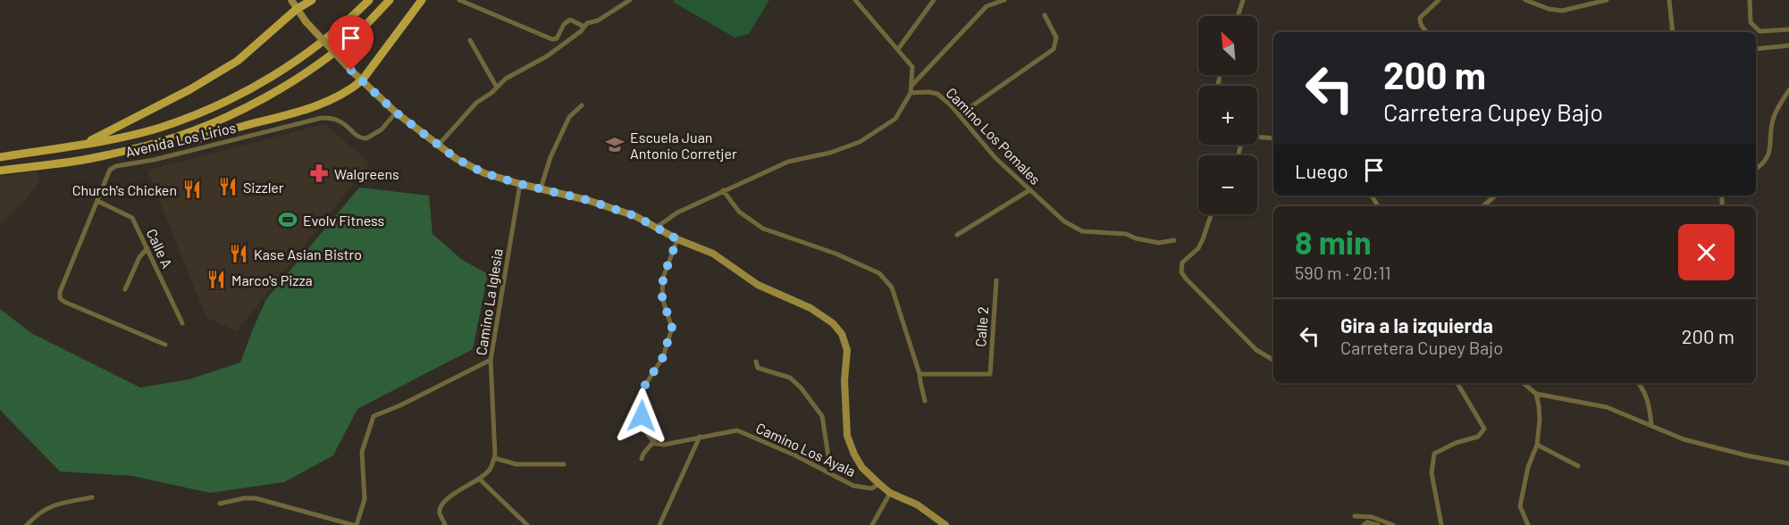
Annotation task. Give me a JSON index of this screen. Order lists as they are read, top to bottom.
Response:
{
  "streets": {
    "street": [
      "Camino Los Pomales",
      "Avenida Los Lirios",
      "Calle A",
      "Camino La Iglesia",
      "Calle 2",
      "Camino Los Ayala"
    ]
  },
  "crossings": [
    ["Avenida Los Lirios", "Calle A"]
  ],
  "places": {
    "school or university": ["Escuela Juan Antonio Corretjer"],
    "pharmacy": ["Walgreens"],
    "restaurant": [
      "Sizzler",
      "Church's Chicken",
      "Kase Asian Bistro",
      "Marco's Pizza"
    ],
    "sports": ["Evolv Fitness"]
  },
  "north": "top left",
  "page": {
    "map_buttons": ["+", "−"],
    "turn": ["200 m", "Carretera Cupey Bajo"],
    "then": "Luego",
    "heading": ["8 min", "590 m · 20:11"],
    "list": [
      {
        "name": "Gira a la izquierda",
        "note": "Carretera Cupey Bajo",
        "value": "200 m"
      }
    ]
  }
}
